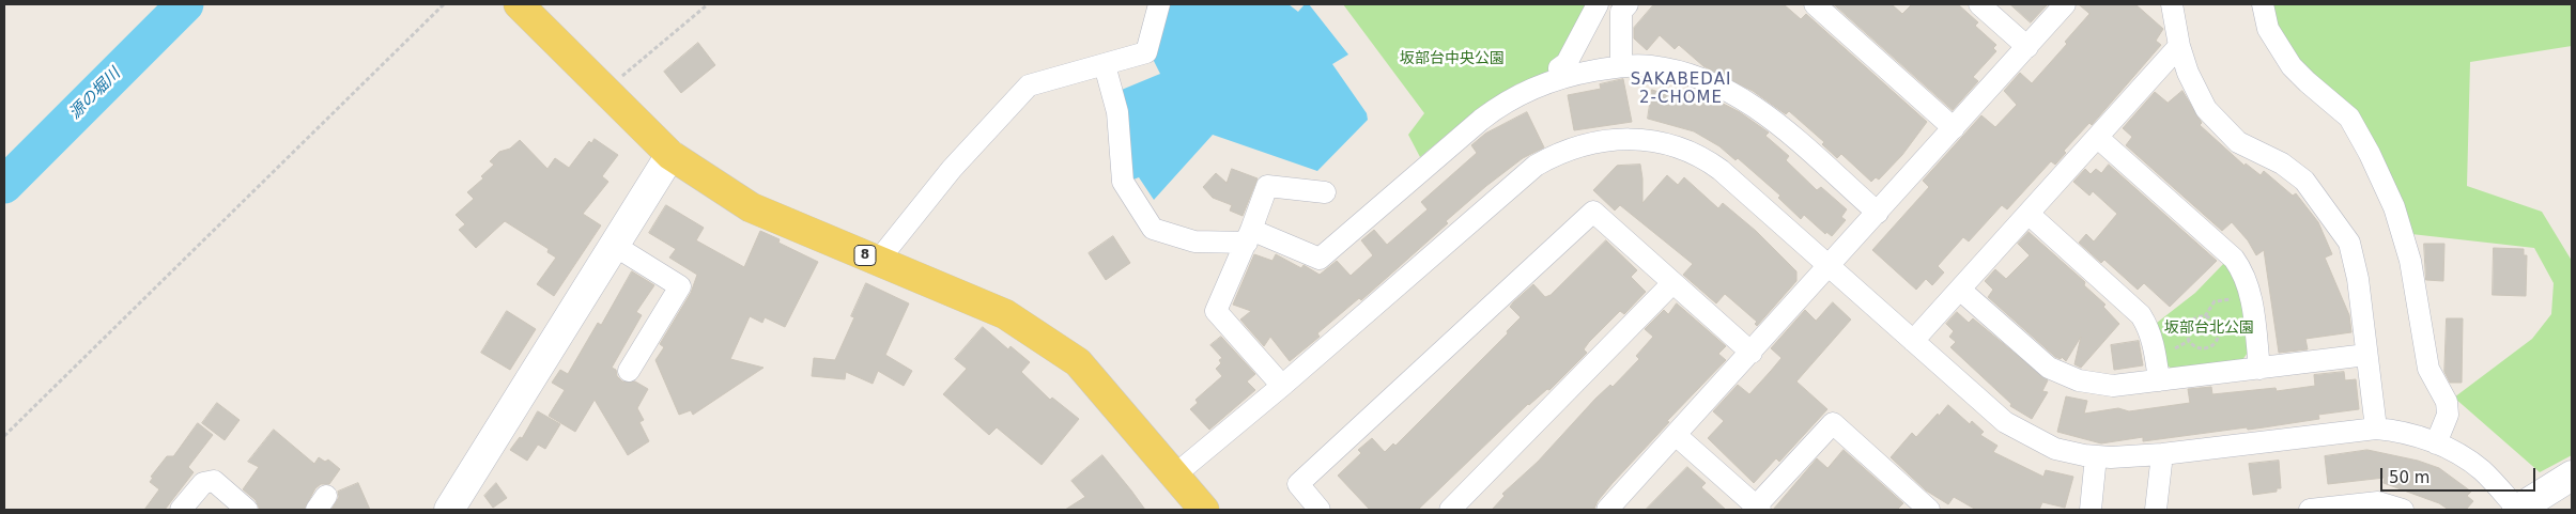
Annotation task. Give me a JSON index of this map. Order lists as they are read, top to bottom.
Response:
{
  "streets": {
    "main road": ["8"]
  },
  "districts": ["SAKABEDAI 2-CHOME"],
  "water": ["源の堀川"],
  "parks": ["坂部台中央公園", "坂部台北公園"],
  "scale_bar": "50 m"
}
